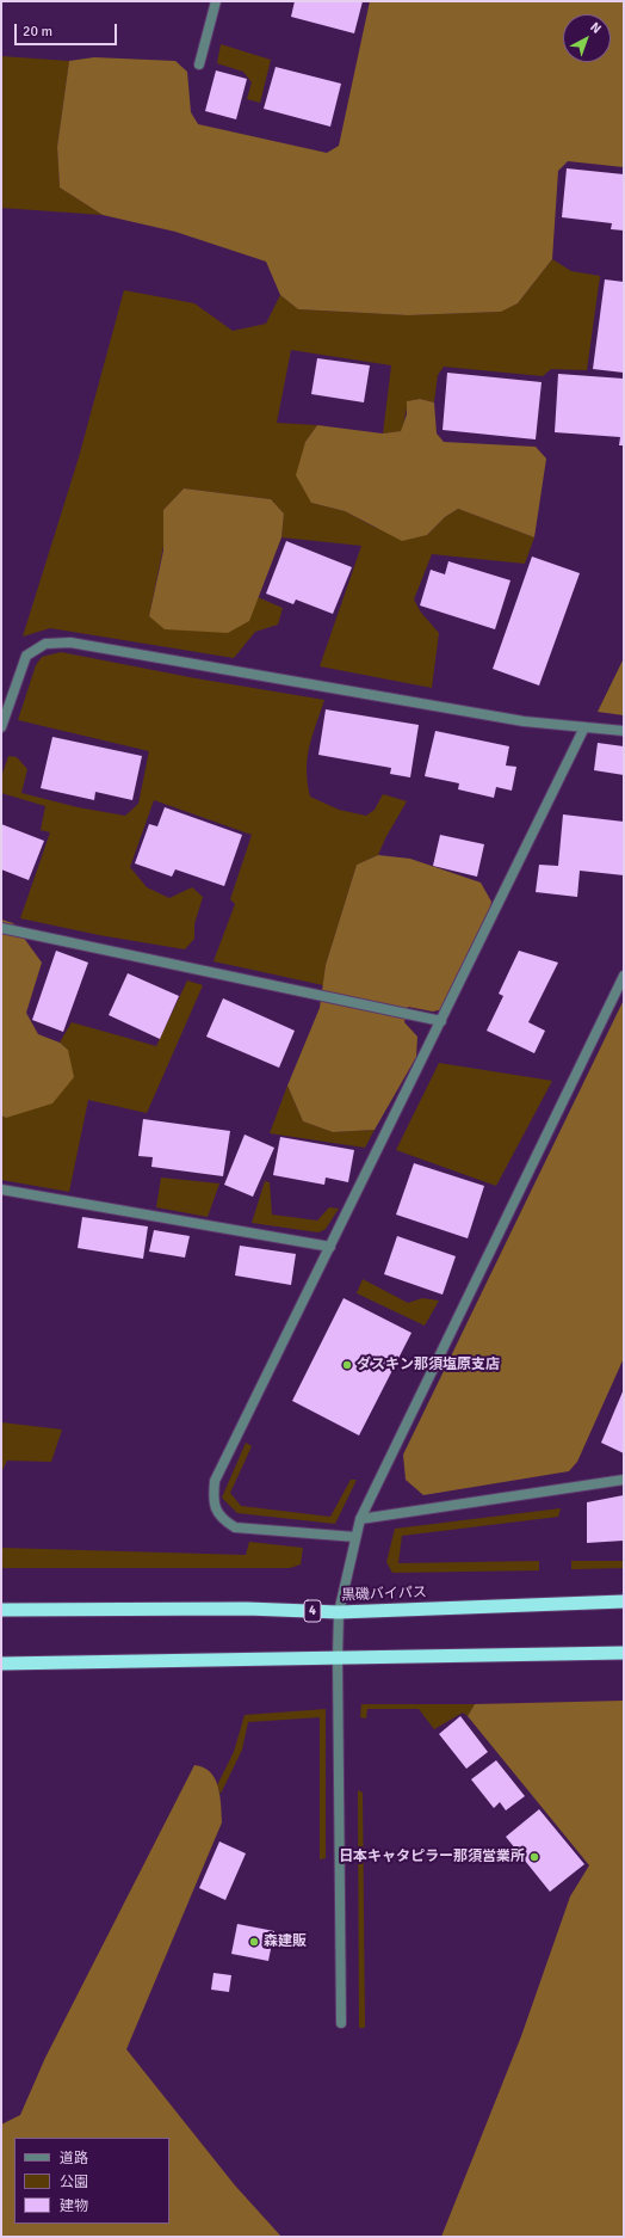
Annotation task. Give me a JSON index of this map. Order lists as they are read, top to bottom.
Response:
{
  "streets": {
    "highway": ["黒磯バイパス", "4"]
  },
  "places": ["ダスキン那須塩原支店", "日本キャタピラー那須営業所", "森建販"],
  "legend": ["道路", "公園", "建物"],
  "scale_bar": "20 m",
  "north": "top right"
}
